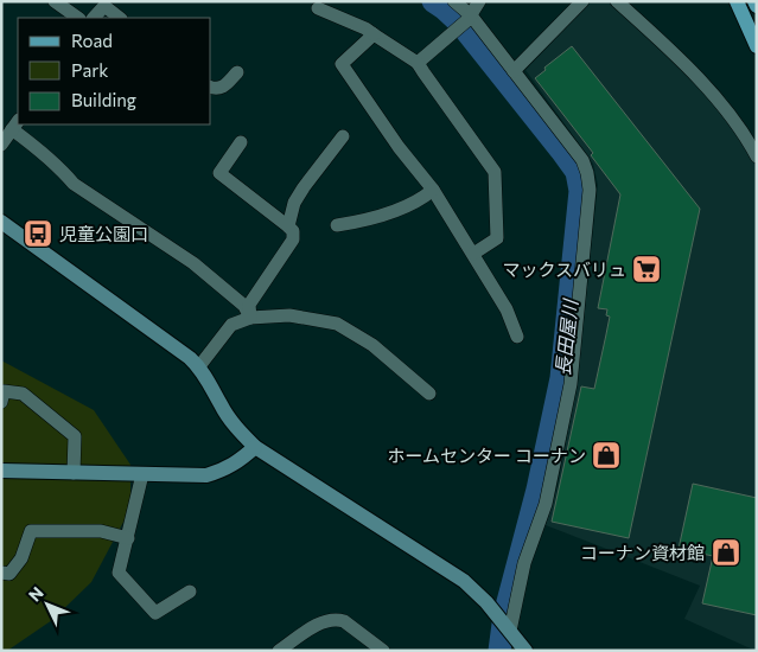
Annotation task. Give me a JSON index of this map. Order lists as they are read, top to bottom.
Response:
{
  "water": ["長田屋川"],
  "places": {
    "bus stop": ["児童公園口"],
    "supermarket": ["マックスバリュ"],
    "shop": ["ホームセンター コーナン", "コーナン資材館"]
  },
  "legend": ["Road", "Park", "Building"],
  "north": "top left"
}
